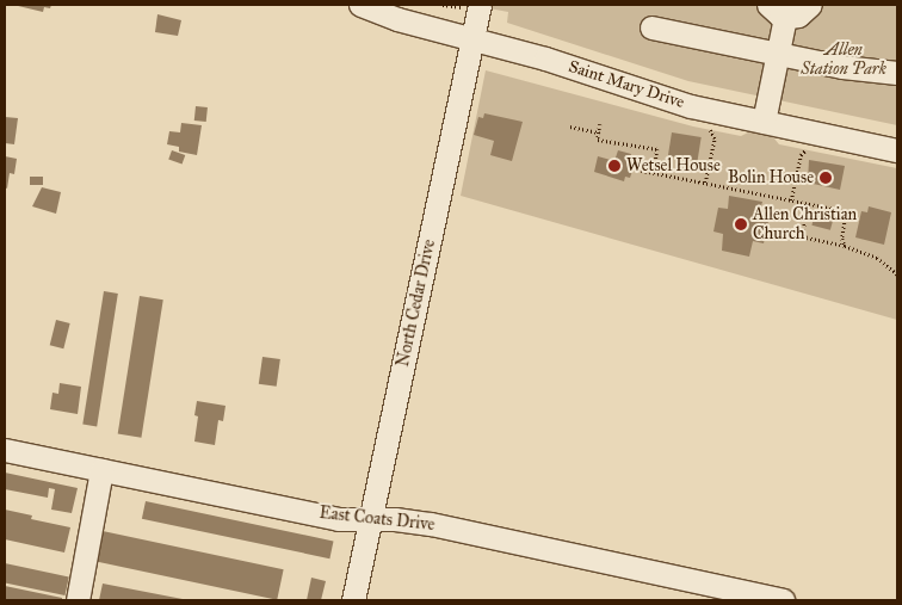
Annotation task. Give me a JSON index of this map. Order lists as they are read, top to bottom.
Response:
{
  "streets": {
    "street": ["Saint Mary Drive", "North Cedar Drive", "East Coats Drive"]
  },
  "crossings": [
    ["Saint Mary Drive", "North Cedar Drive"],
    ["North Cedar Drive", "East Coats Drive"]
  ],
  "parks": ["Allen Station Park"],
  "places": ["Wetsel House", "Bolin House", "Allen Christian Church"]
}
